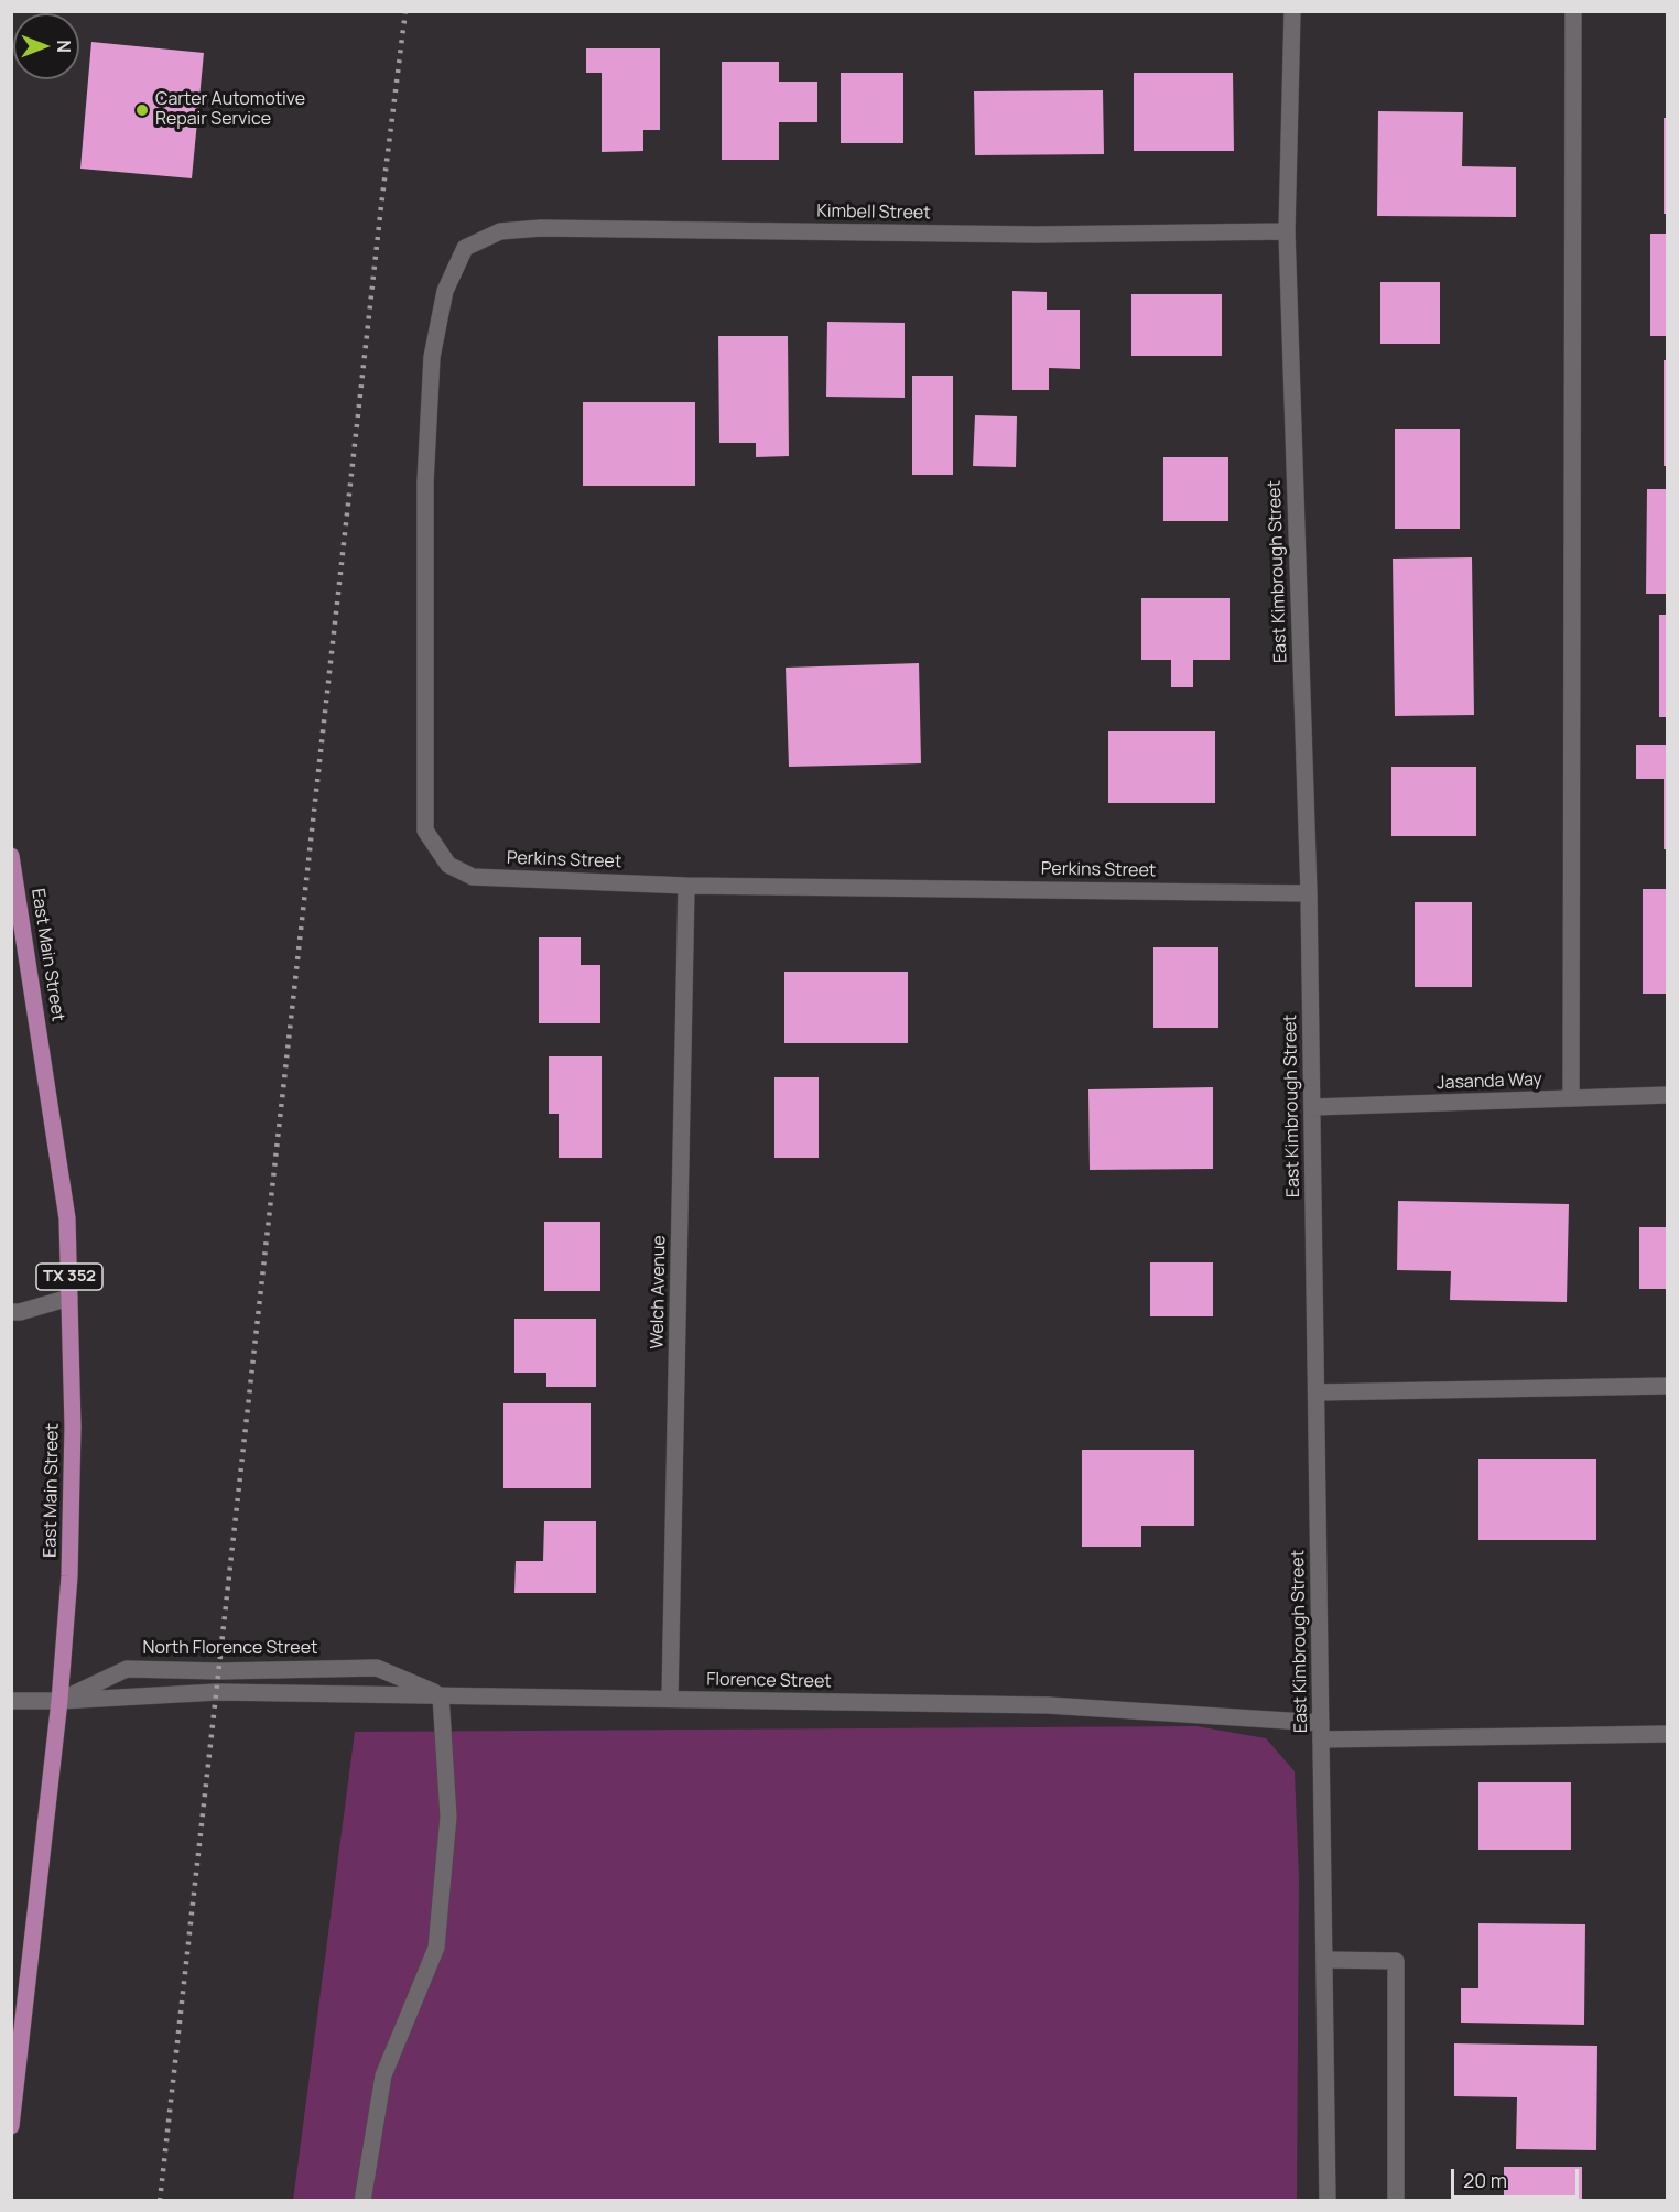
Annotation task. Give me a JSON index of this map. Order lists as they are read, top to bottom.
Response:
{
  "streets": {
    "main road": ["East Main Street", "TX 352"],
    "street": [
      "Kimbell Street",
      "East Kimbrough Street",
      "Perkins Street",
      "Jasanda Way",
      "Welch Avenue",
      "North Florence Street",
      "Florence Street"
    ]
  },
  "crossings": [
    ["Kimbell Street", "East Kimbrough Street"],
    ["Kimbell Street", "Perkins Street"],
    ["East Kimbrough Street", "Perkins Street"],
    ["East Kimbrough Street", "Jasanda Way"],
    ["East Kimbrough Street", "Florence Street"],
    ["Perkins Street", "Welch Avenue"],
    ["East Main Street", "North Florence Street"],
    ["East Main Street", "Florence Street"],
    ["Welch Avenue", "Florence Street"],
    ["North Florence Street", "Florence Street"]
  ],
  "places": ["Carter Automotive Repair Service"],
  "scale_bar": "20 m",
  "north": "right"
}
